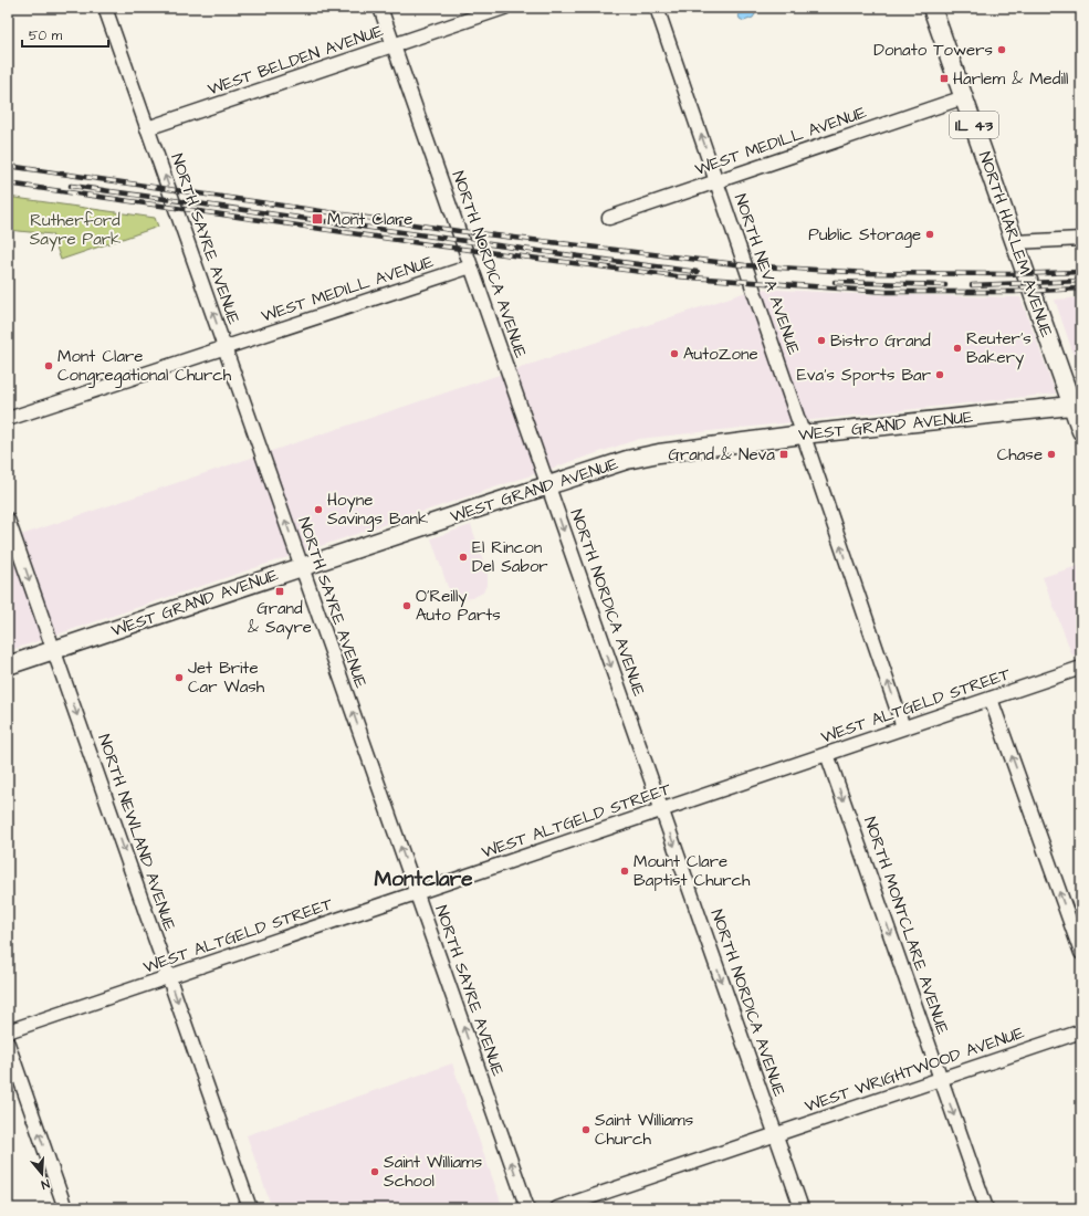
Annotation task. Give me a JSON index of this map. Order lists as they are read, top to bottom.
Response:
{
  "streets": {
    "main road": ["IL 43", "NORTH HARLEM AVENUE", "WEST GRAND AVENUE"],
    "street": [
      "WEST BELDEN AVENUE",
      "WEST MEDILL AVENUE",
      "NORTH SAYRE AVENUE",
      "NORTH NORDICA AVENUE",
      "NORTH NEVA AVENUE",
      "WEST ALTGELD STREET",
      "NORTH NEWLAND AVENUE",
      "NORTH MONTCLARE AVENUE",
      "WEST WRIGHTWOOD AVENUE"
    ]
  },
  "crossings": [
    ["WEST BELDEN AVENUE", "NORTH SAYRE AVENUE"],
    ["WEST BELDEN AVENUE", "NORTH NORDICA AVENUE"],
    ["WEST MEDILL AVENUE", "NORTH SAYRE AVENUE"],
    ["WEST MEDILL AVENUE", "NORTH HARLEM AVENUE"],
    ["WEST MEDILL AVENUE", "NORTH NORDICA AVENUE"],
    ["WEST MEDILL AVENUE", "NORTH NEVA AVENUE"],
    ["NORTH SAYRE AVENUE", "WEST GRAND AVENUE"],
    ["NORTH SAYRE AVENUE", "WEST ALTGELD STREET"],
    ["NORTH HARLEM AVENUE", "WEST GRAND AVENUE"],
    ["NORTH NORDICA AVENUE", "WEST GRAND AVENUE"],
    ["NORTH NORDICA AVENUE", "WEST ALTGELD STREET"],
    ["NORTH NORDICA AVENUE", "WEST WRIGHTWOOD AVENUE"],
    ["NORTH NEVA AVENUE", "WEST GRAND AVENUE"],
    ["NORTH NEVA AVENUE", "WEST ALTGELD STREET"],
    ["WEST GRAND AVENUE", "NORTH NEWLAND AVENUE"],
    ["WEST ALTGELD STREET", "NORTH NEWLAND AVENUE"],
    ["WEST ALTGELD STREET", "NORTH MONTCLARE AVENUE"],
    ["NORTH MONTCLARE AVENUE", "WEST WRIGHTWOOD AVENUE"]
  ],
  "one_way": [
    "NORTH SAYRE AVENUE",
    "NORTH NORDICA AVENUE",
    "NORTH NEVA AVENUE",
    "NORTH NEWLAND AVENUE",
    "NORTH MONTCLARE AVENUE"
  ],
  "districts": ["Montclare"],
  "parks": ["Rutherford Sayre Park"],
  "places": {
    "other": [
      "Donato Towers",
      "Public Storage",
      "Bistro Grand",
      "Reuter’s Bakery",
      "AutoZone",
      "Mont Clare Congregational Church",
      "Eva’s Sports Bar",
      "Chase",
      "Hoyne Savings Bank",
      "El Rincon Del Sabor",
      "O'Reilly Auto Parts",
      "Jet Brite Car Wash",
      "Mount Clare Baptist Church",
      "Saint Williams Church",
      "Saint Williams School"
    ],
    "transit": [
      "Harlem & Medill",
      "Mont Clare",
      "Grand & Neva",
      "Grand & Sayre"
    ]
  },
  "scale_bar": "50 m",
  "north": "bottom"
}
